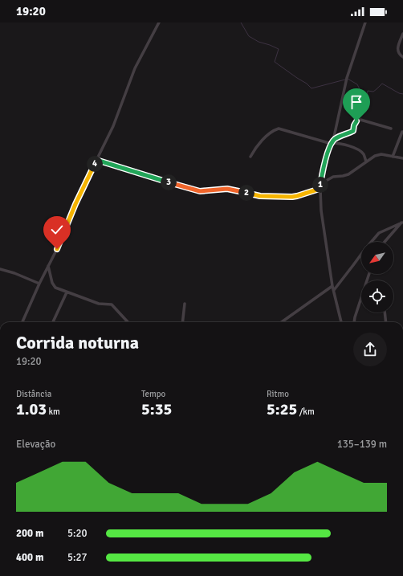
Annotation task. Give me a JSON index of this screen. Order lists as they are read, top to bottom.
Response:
{
  "north": "bottom left",
  "page": {
    "status": "19:20",
    "pins": [
      "4",
      "3",
      "1",
      "2"
    ],
    "heading": ["Corrida noturna", "19:20"],
    "stats": [
      ["Distância", "1.03 km"],
      ["Tempo", "5:35"],
      ["Ritmo", "5:25 /km"]
    ],
    "chart": ["Elevação", "135–139 m"],
    "list": [
      {
        "name": "200 m",
        "note": "5:20"
      },
      {
        "name": "400 m",
        "note": "5:27"
      }
    ]
  }
}
